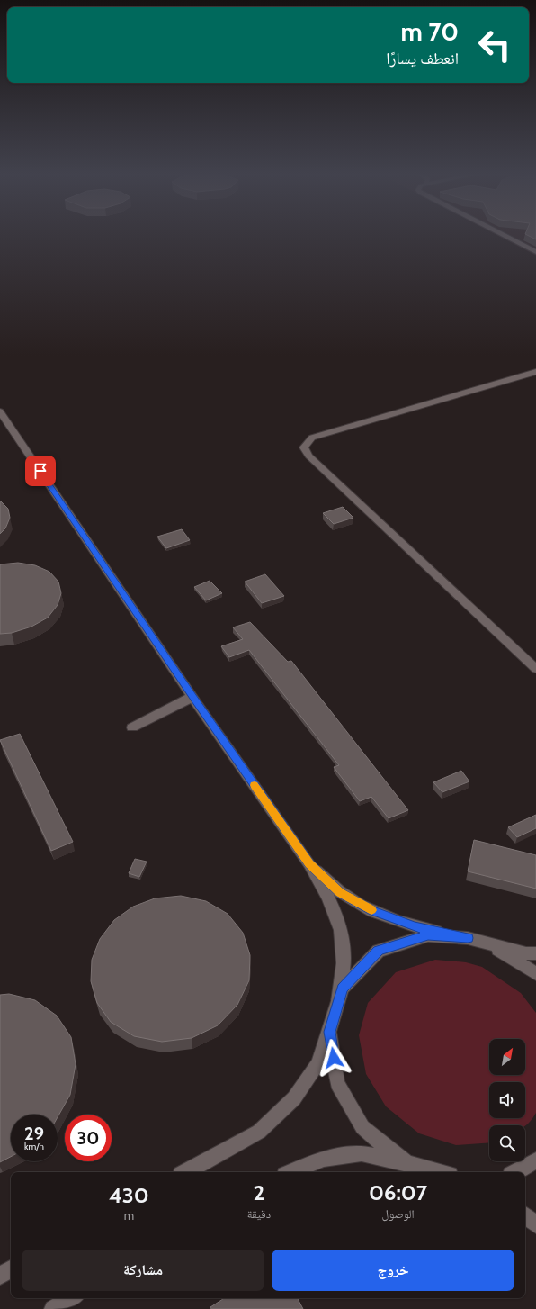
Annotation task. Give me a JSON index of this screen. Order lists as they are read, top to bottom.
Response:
{
  "north": "top right",
  "page": {
    "turn": ["70 m", "انعطف يسارًا"],
    "speed": "29 km/h",
    "limit": "30",
    "eta": [
      "06:07",
      "الوصول",
      "2",
      "دقيقة",
      "430",
      "m"
    ],
    "buttons": ["خروج", "مشاركة"]
  }
}
